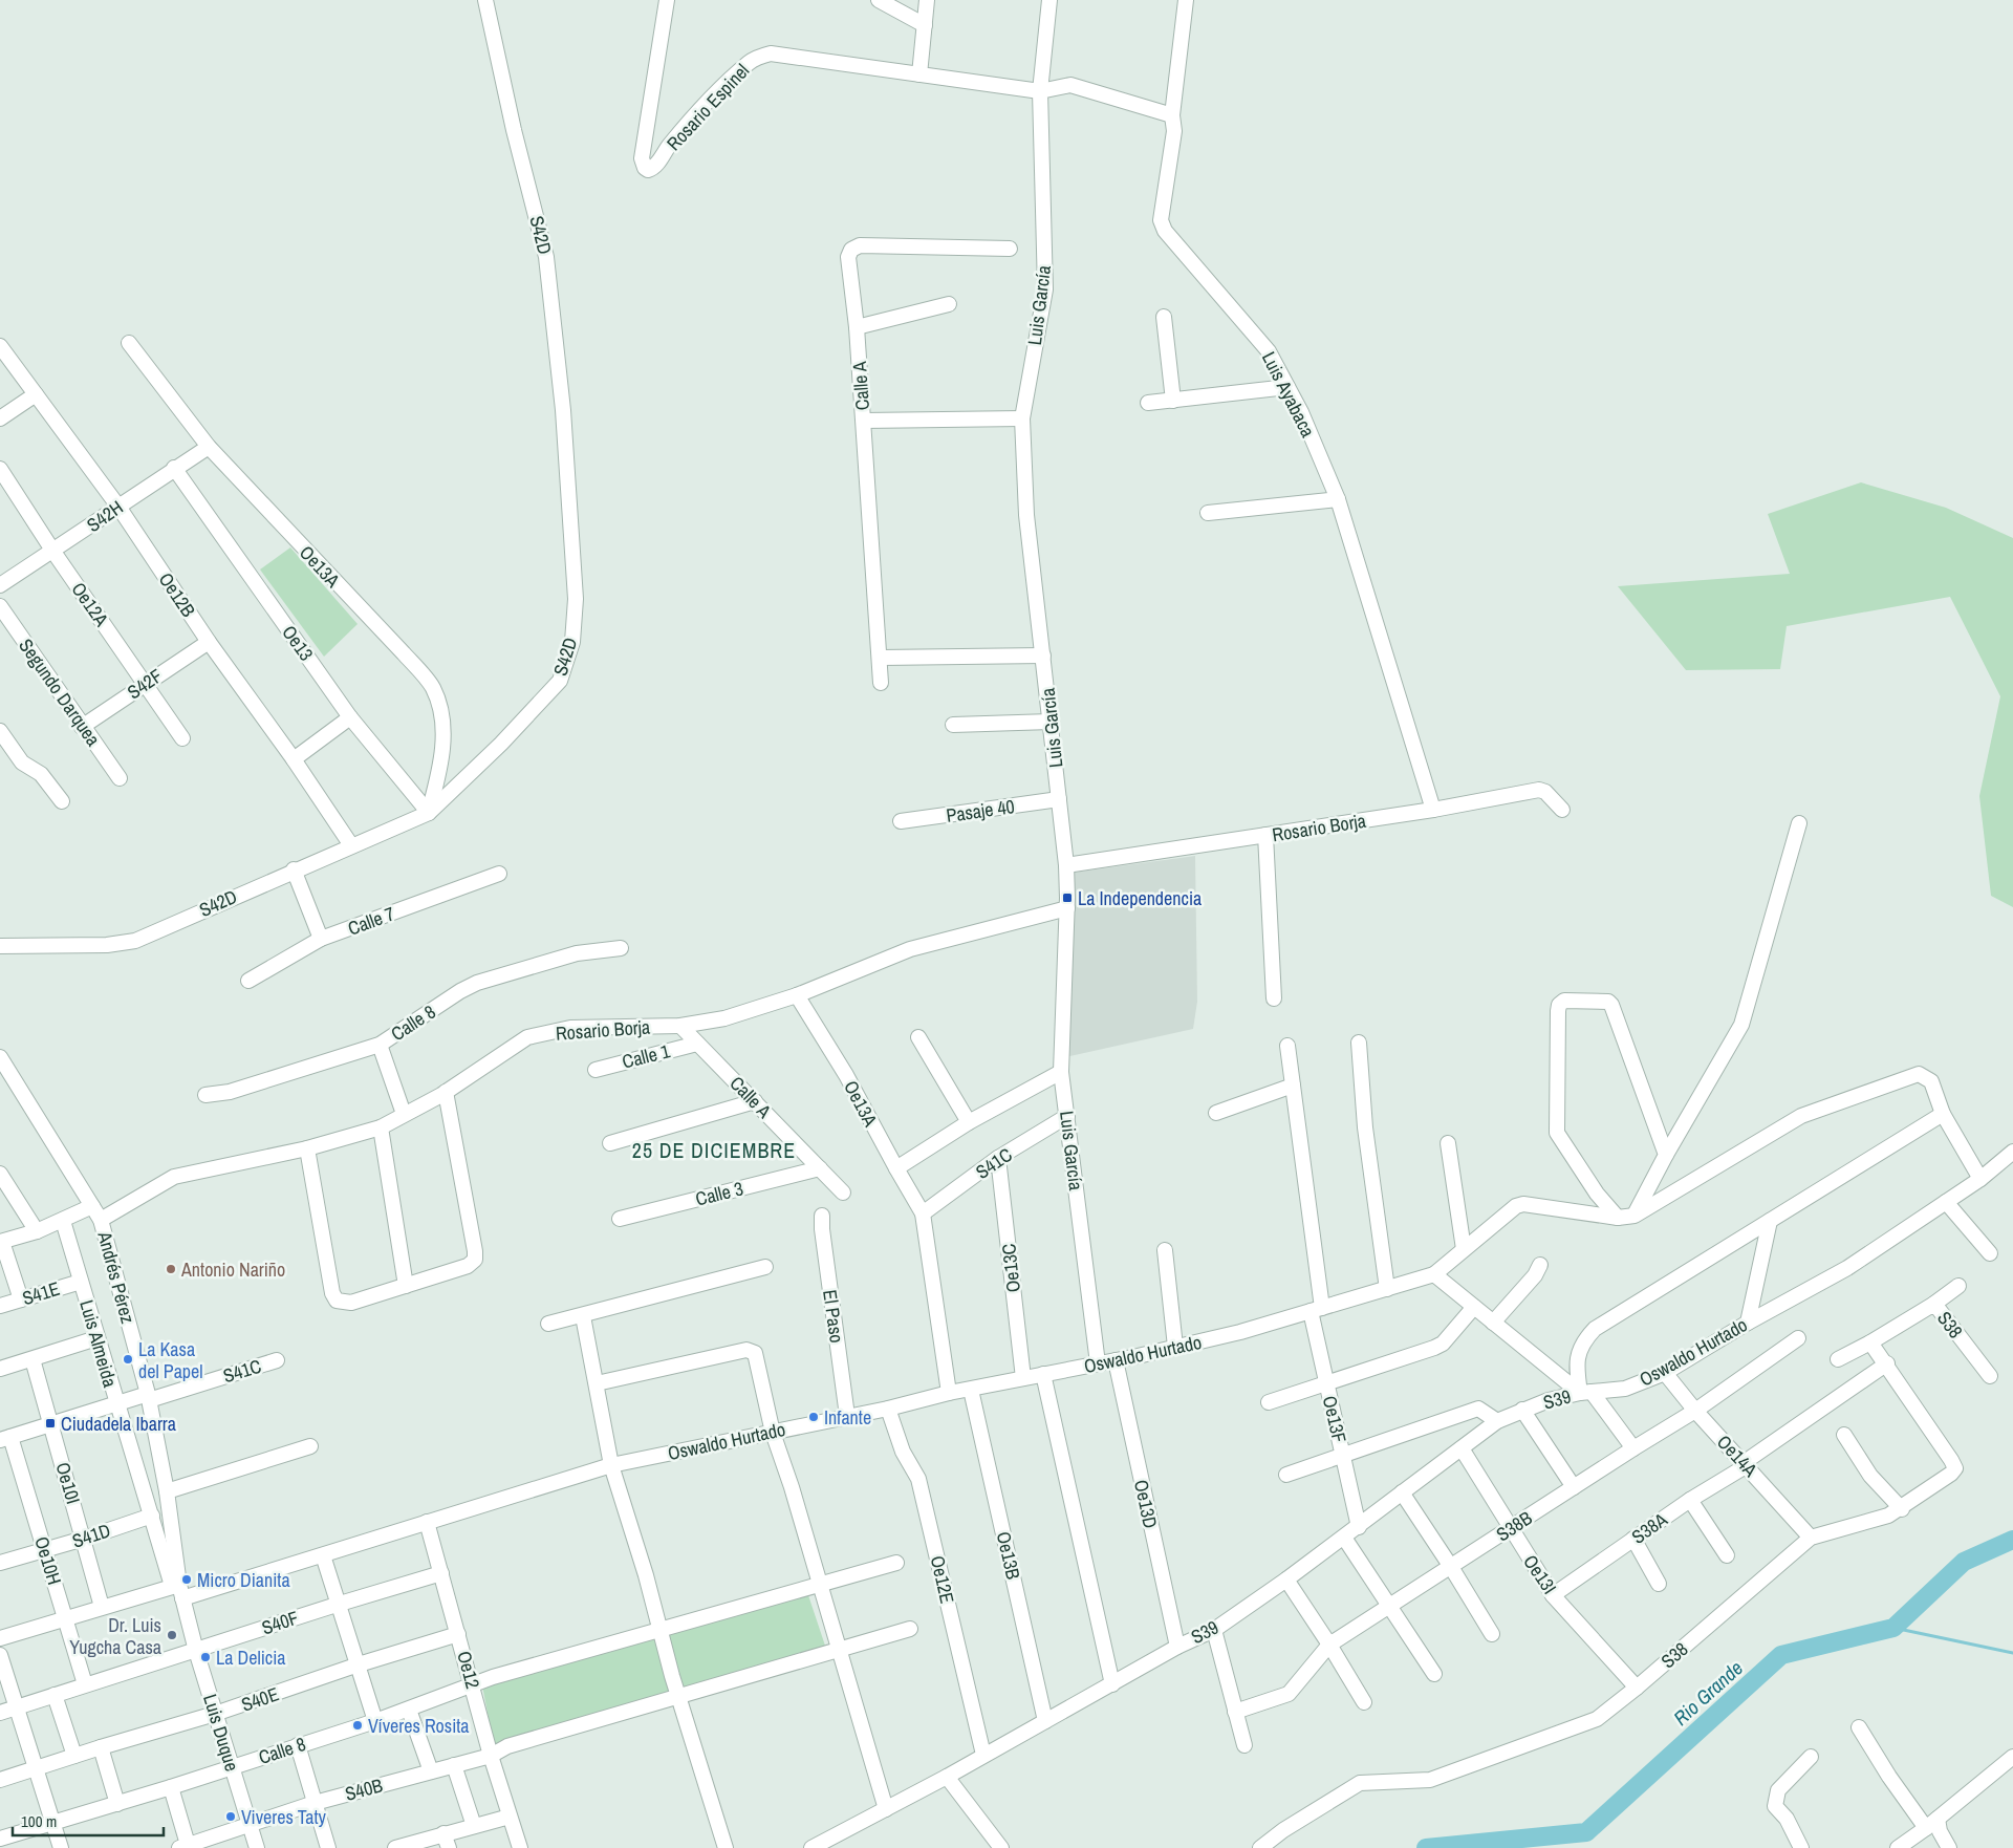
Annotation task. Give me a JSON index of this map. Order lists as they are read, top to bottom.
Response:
{
  "streets": {
    "street": [
      "Rosario Espinel",
      "S42D",
      "Luis García",
      "Calle A",
      "Luis Ayabaca",
      "S42H",
      "Oe13A",
      "Oe12B",
      "Oe12A",
      "Oe13",
      "S42F",
      "Segundo Darquea",
      "Pasaje 40",
      "Rosario Borja",
      "Calle 7",
      "Calle 8",
      "Calle 1",
      "S41C",
      "Calle 3",
      "Oe13C",
      "Andrés Pérez",
      "S41E",
      "El Paso",
      "S38",
      "Luis Almeida",
      "Oswaldo Hurtado",
      "S39",
      "Oe13F",
      "Oe14A",
      "Oe10I",
      "Oe13D",
      "S38B",
      "S38A",
      "S41D",
      "Oe13B",
      "Oe10H",
      "Oe13I",
      "Oe12E",
      "S40F",
      "Oe12",
      "S40E",
      "Luis Duque",
      "S40B"
    ]
  },
  "crossings": [
    ["Rosario Espinel", "Luis García"],
    ["S42D", "Oe13A"],
    ["S42D", "Oe12B"],
    ["S42D", "Oe13"],
    ["Luis García", "Pasaje 40"],
    ["Luis García", "Rosario Borja"],
    ["Luis García", "S41C"],
    ["Luis García", "Oswaldo Hurtado"],
    ["Calle A", "Rosario Borja"],
    ["Calle A", "Calle 1"],
    ["Calle A", "Calle 3"],
    ["Luis Ayabaca", "Rosario Borja"],
    ["S42H", "Oe13A"],
    ["S42H", "Oe12B"],
    ["S42H", "Oe12A"],
    ["S42H", "Oe13"],
    ["Oe13A", "Oe13"],
    ["Oe13A", "Rosario Borja"],
    ["Oe13A", "S41C"],
    ["Oe12B", "S42F"],
    ["Oe12A", "S42F"],
    ["S42F", "Segundo Darquea"],
    ["Rosario Borja", "Andrés Pérez"],
    ["Calle 8", "Oe12"],
    ["Calle 8", "Luis Duque"],
    ["S41C", "Oe13C"],
    ["S41C", "Andrés Pérez"],
    ["S41C", "Luis Almeida"],
    ["S41C", "Oe10I"],
    ["S41C", "Oe10H"],
    ["Oe13C", "Oswaldo Hurtado"],
    ["Andrés Pérez", "Luis Almeida"],
    ["Andrés Pérez", "Oswaldo Hurtado"],
    ["Andrés Pérez", "Luis Duque"],
    ["S41E", "Luis Almeida"],
    ["El Paso", "Oswaldo Hurtado"],
    ["S38", "Oe14A"],
    ["S38", "Oe13I"],
    ["Luis Almeida", "Oswaldo Hurtado"],
    ["Luis Almeida", "S41D"],
    ["Luis Almeida", "Luis Duque"],
    ["Oswaldo Hurtado", "S39"],
    ["Oswaldo Hurtado", "Oe13F"],
    ["Oswaldo Hurtado", "Oe14A"],
    ["Oswaldo Hurtado", "Oe10I"],
    ["Oswaldo Hurtado", "Oe13D"],
    ["Oswaldo Hurtado", "Oe13B"],
    ["Oswaldo Hurtado", "Oe10H"],
    ["Oswaldo Hurtado", "Oe12E"],
    ["Oswaldo Hurtado", "Oe12"],
    ["Oswaldo Hurtado", "Luis Duque"],
    ["S39", "Oe13F"],
    ["S39", "Oe13D"],
    ["S39", "Oe13B"],
    ["S39", "Oe13I"],
    ["S39", "Oe12E"],
    ["Oe14A", "S38B"],
    ["Oe14A", "S38A"],
    ["Oe10I", "S41D"],
    ["S38B", "Oe13I"],
    ["S38A", "Oe13I"],
    ["S41D", "Oe10H"],
    ["Oe10H", "S40F"],
    ["S40F", "Oe12"],
    ["S40F", "Luis Duque"],
    ["Oe12", "S40E"],
    ["Oe12", "S40B"],
    ["S40E", "Luis Duque"],
    ["Luis Duque", "S40B"]
  ],
  "districts": ["25 DE DICIEMBRE"],
  "water": ["Rio Grande"],
  "places": {
    "transit": ["La Independencia", "Ciudadela Ibarra"],
    "other": [
      "Antonio Nariño",
      "La Kasa del Papel",
      "Infante",
      "Micro Dianita",
      "Dr. Luis Yugcha Casa",
      "La Delicia",
      "Víveres Rosita",
      "Viveres Taty"
    ]
  },
  "scale_bar": "100 m"
}
